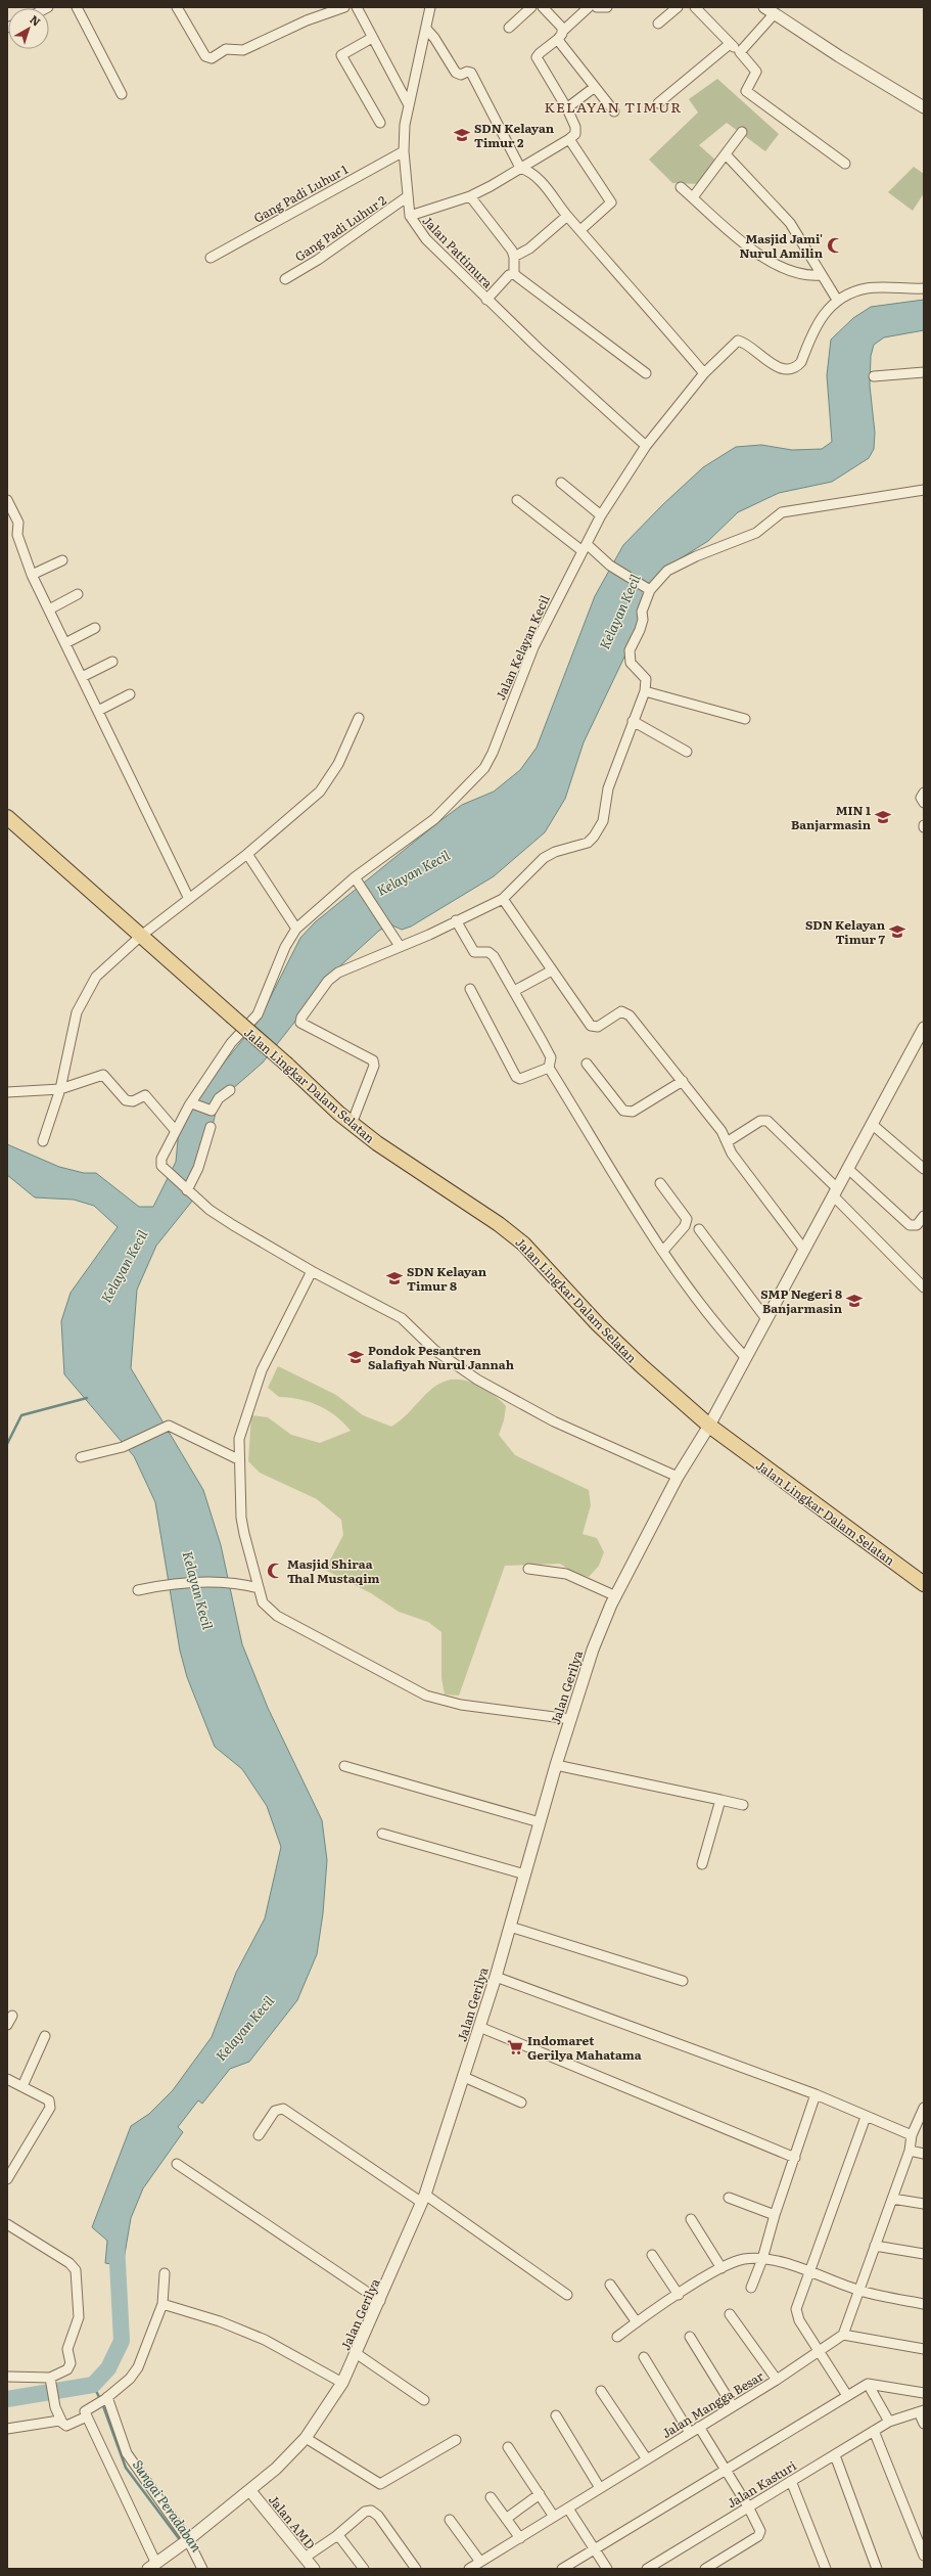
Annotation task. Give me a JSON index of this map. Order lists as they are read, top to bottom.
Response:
{
  "streets": {
    "main road": ["Jalan Lingkar Dalam Selatan"],
    "street": [
      "Gang Padi Luhur 1",
      "Gang Padi Luhur 2",
      "Jalan Pattimura",
      "Jalan Kelayan Kecil",
      "Jalan Gerilya",
      "Jalan Mangga Besar",
      "Jalan Kasturi",
      "Jalan AMD"
    ]
  },
  "crossings": [
    ["Gang Padi Luhur 1", "Jalan Pattimura"],
    ["Gang Padi Luhur 2", "Jalan Pattimura"],
    ["Jalan Pattimura", "Jalan Kelayan Kecil"],
    ["Jalan Lingkar Dalam Selatan", "Jalan Gerilya"],
    ["Jalan Gerilya", "Jalan AMD"]
  ],
  "districts": ["KELAYAN TIMUR"],
  "water": ["Kelayan Kecil", "Sungai Peradaban"],
  "places": {
    "school or university": [
      "SDN Kelayan Timur 2",
      "MIN 1 Banjarmasin",
      "SDN Kelayan Timur 7",
      "SDN Kelayan Timur 8",
      "SMP Negeri 8 Banjarmasin",
      "Pondok Pesantren Salafiyah Nurul Jannah"
    ],
    "mosque": ["Masjid Jami' Nurul Amilin", "Masjid Shiraa Thal Mustaqim"],
    "supermarket": ["Indomaret Gerilya Mahatama"]
  },
  "north": "top right"
}
